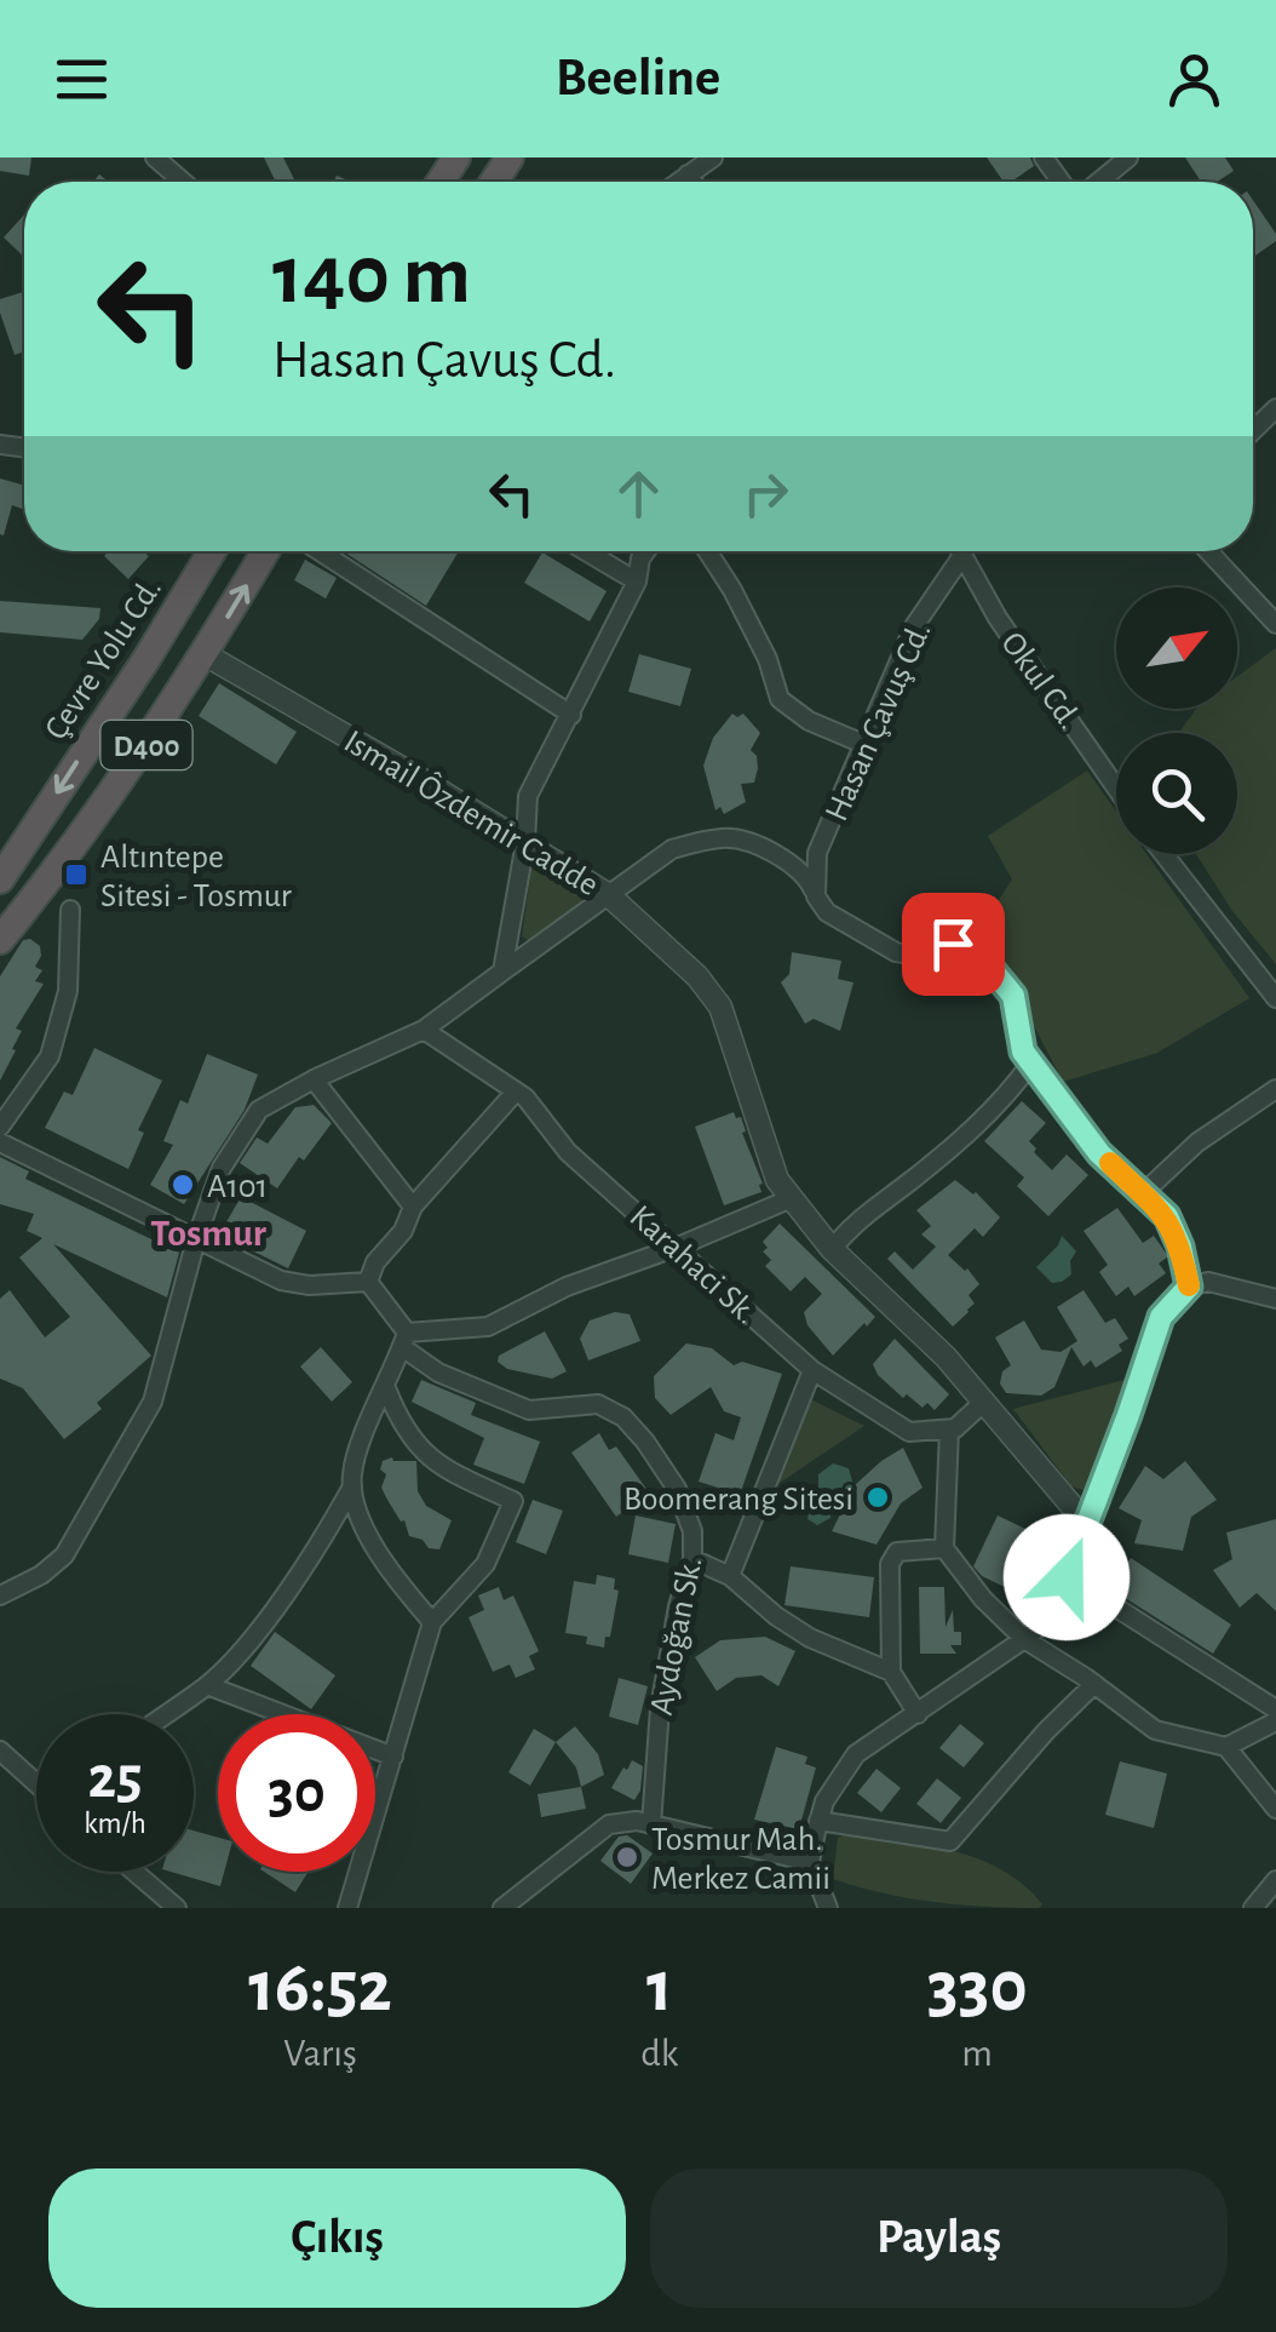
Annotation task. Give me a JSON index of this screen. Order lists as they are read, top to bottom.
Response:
{
  "streets": {
    "highway": ["Çevre Yolu Cd.", "D400"],
    "street": [
      "Okul Cd.",
      "Hasan Çavuş Cd.",
      "Ismail Ôzdemir Cadde",
      "Karahaci Sk.",
      "Aydoğan Sk."
    ]
  },
  "crossings": [
    ["Okul Cd.", "Hasan Çavuş Cd."],
    ["D400", "Ismail Ôzdemir Cadde"]
  ],
  "districts": ["Tosmur"],
  "places": {
    "transit": ["Altıntepe Sitesi - Tosmur"],
    "other": ["A101", "Boomerang Sitesi", "Tosmur Mah. Merkez Camii"]
  },
  "north": "top right",
  "page": {
    "header": "Beeline",
    "turn": ["140 m", "Hasan Çavuş Cd."],
    "speed": "25 km/h",
    "limit": "30",
    "eta": [
      "16:52",
      "Varış",
      "1",
      "dk",
      "330",
      "m"
    ],
    "buttons": ["Çıkış", "Paylaş"]
  }
}
